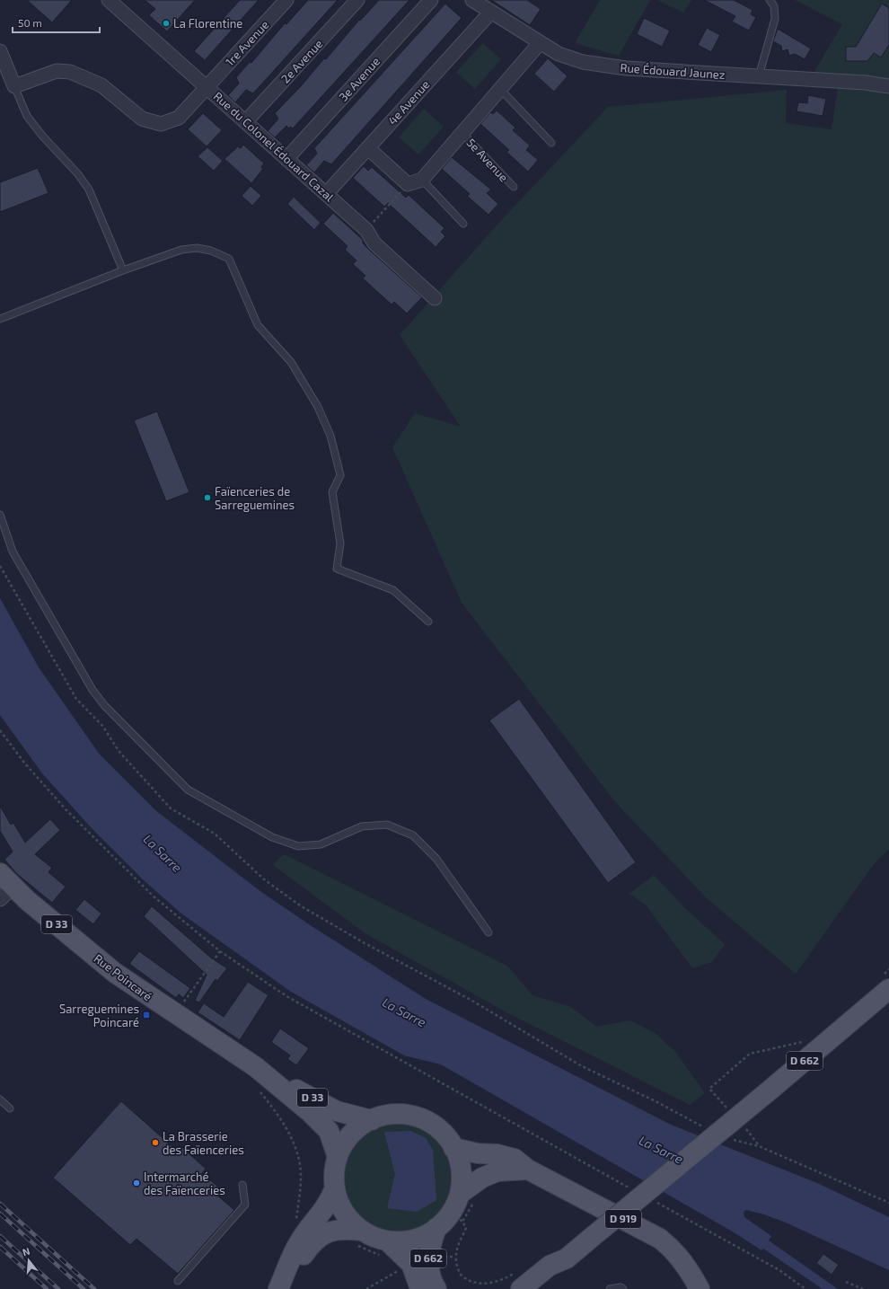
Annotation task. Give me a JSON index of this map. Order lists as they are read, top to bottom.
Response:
{
  "streets": {
    "main road": [
      "D 33",
      "Rue Poincaré",
      "D 662",
      "D 919"
    ],
    "street": [
      "1re Avenue",
      "2e Avenue",
      "Rue Édouard Jaunez",
      "3e Avenue",
      "4e Avenue",
      "Rue du Colonel Édouard Cazal",
      "5e Avenue"
    ]
  },
  "crossings": [
    ["1re Avenue", "Rue du Colonel Édouard Cazal"],
    ["2e Avenue", "Rue du Colonel Édouard Cazal"],
    ["Rue Édouard Jaunez", "4e Avenue"],
    ["Rue Édouard Jaunez", "5e Avenue"],
    ["3e Avenue", "Rue du Colonel Édouard Cazal"],
    ["4e Avenue", "Rue du Colonel Édouard Cazal"]
  ],
  "water": ["La Sarre"],
  "places": {
    "other": [
      "La Florentine",
      "Faïenceries de Sarreguemines",
      "La Brasserie des Faïenceries",
      "Intermarché des Faïenceries"
    ],
    "transit": ["Sarreguemines Poincaré"]
  },
  "scale_bar": "50 m",
  "north": "top"
}
